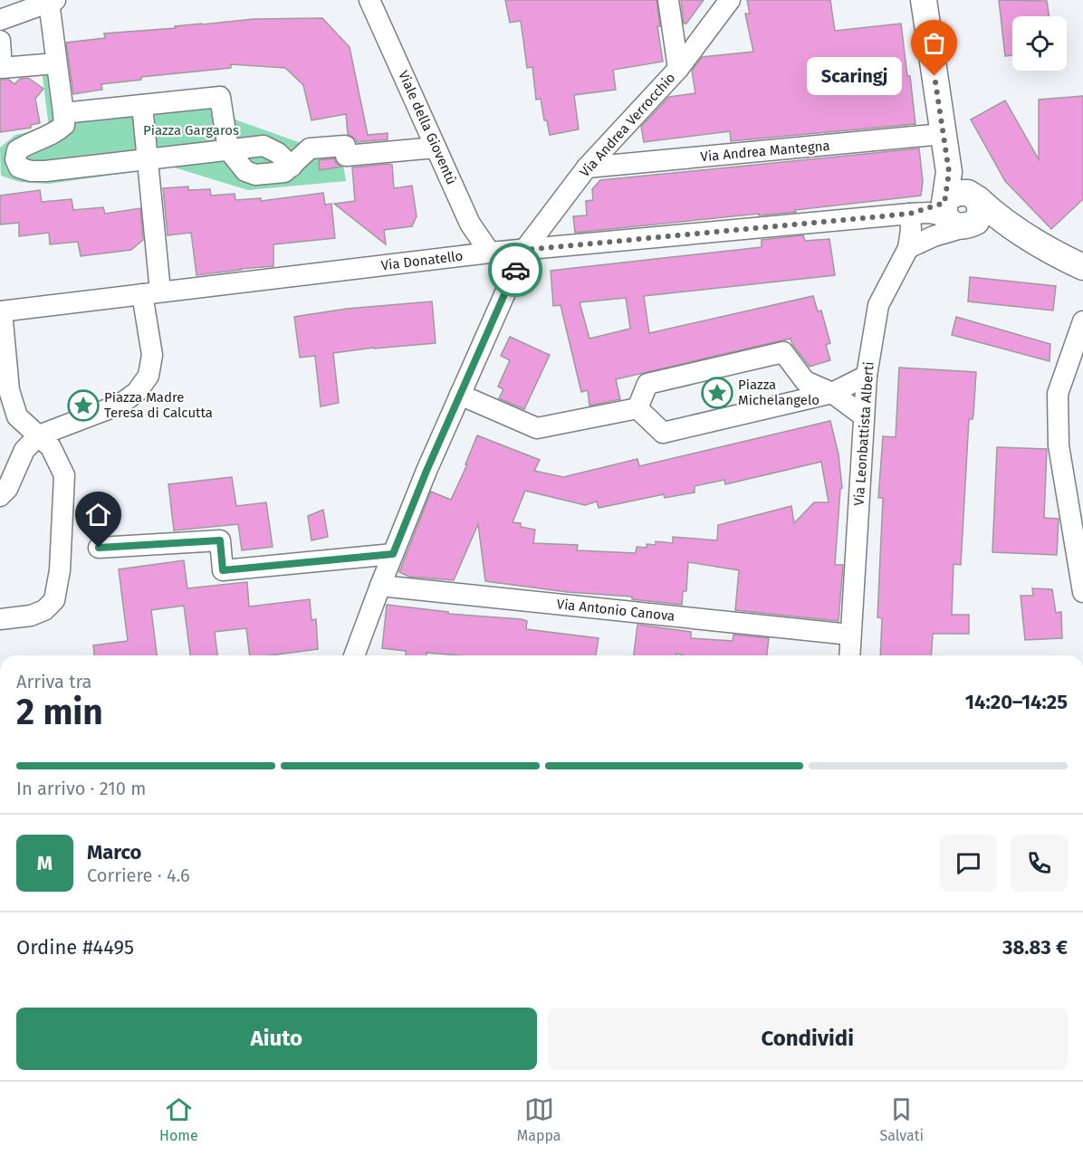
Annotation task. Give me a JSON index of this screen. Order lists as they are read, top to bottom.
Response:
{
  "streets": {
    "street": [
      "Via Andrea Verrocchio",
      "Viale della Gioventù",
      "Via Andrea Mantegna",
      "Via Donatello",
      "Via Leonbattista Alberti",
      "Via Antonio Canova"
    ]
  },
  "crossings": [
    ["Via Andrea Verrocchio", "Via Andrea Mantegna"],
    ["Via Andrea Verrocchio", "Via Donatello"],
    ["Via Andrea Verrocchio", "Via Antonio Canova"],
    ["Viale della Gioventù", "Via Donatello"],
    ["Via Donatello", "Via Leonbattista Alberti"],
    ["Via Leonbattista Alberti", "Via Antonio Canova"]
  ],
  "parks": ["Piazza Gargaros"],
  "places": {
    "other": ["Scaringj"],
    "place": ["Piazza Michelangelo", "Piazza Madre Teresa di Calcutta"]
  },
  "page": {
    "bubble": "Scaringj",
    "heading": ["2 min", "Arriva tra", "14:20–14:25"],
    "panel": [
      "Marco",
      "Corriere · 4.6",
      "Ordine #4495",
      "38.83 €"
    ],
    "bar": "In arrivo · 210 m",
    "round": "M",
    "buttons": ["Aiuto", "Condividi"],
    "tabs": ["Home", "Mappa", "Salvati"]
  }
}
